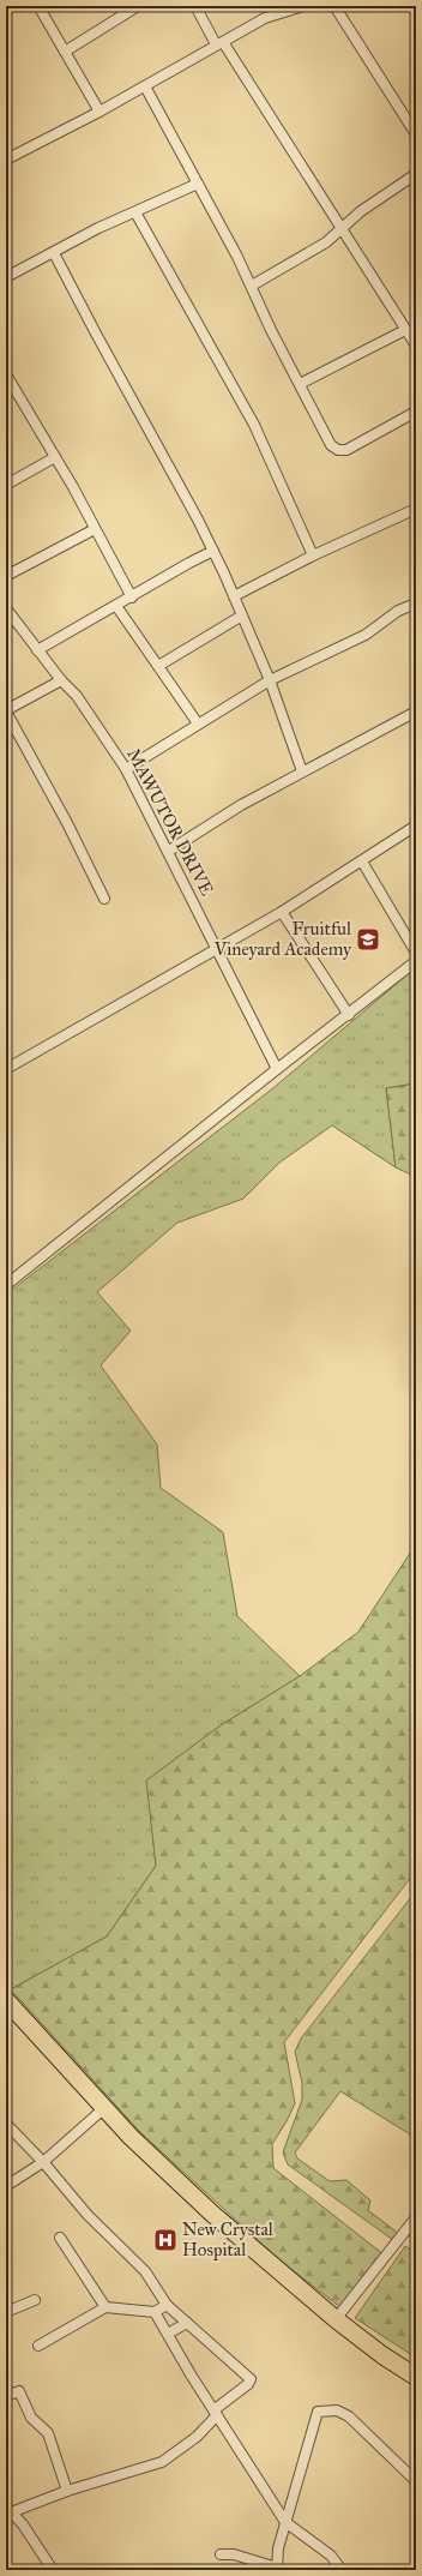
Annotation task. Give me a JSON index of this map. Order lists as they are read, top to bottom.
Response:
{
  "streets": {
    "street": ["MAWUTOR DRIVE"]
  },
  "places": {
    "school or university": ["Fruitful Vineyard Academy"],
    "hospital": ["New Crystal Hospital"]
  }
}
